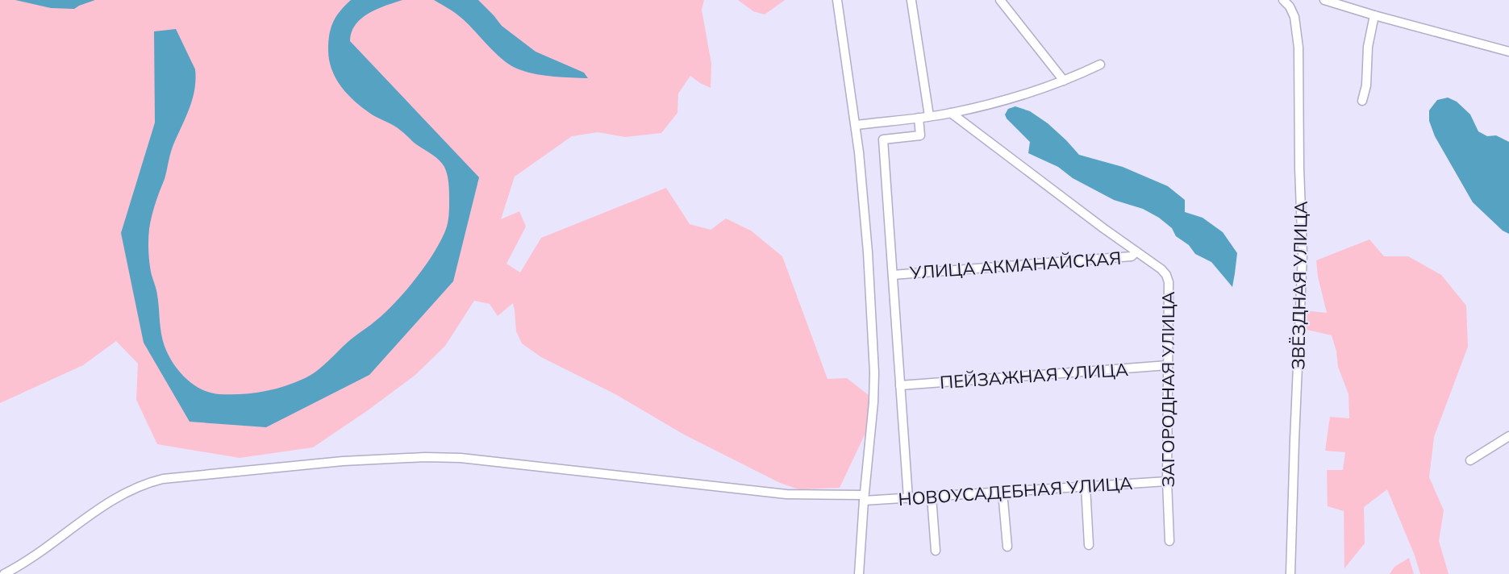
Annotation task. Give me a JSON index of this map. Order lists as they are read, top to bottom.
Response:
{
  "streets": {
    "street": [
      "УЛИЦА АКМАНАЙСКАЯ",
      "ЗВЁЗДНАЯ УЛИЦА",
      "ПЕЙЗАЖНАЯ УЛИЦА",
      "ЗАГОРОДНАЯ УЛИЦА",
      "НОВОУСАДЕБНАЯ УЛИЦА"
    ]
  },
  "crossings": [
    ["УЛИЦА АКМАНАЙСКАЯ", "ЗАГОРОДНАЯ УЛИЦА"],
    ["ПЕЙЗАЖНАЯ УЛИЦА", "ЗАГОРОДНАЯ УЛИЦА"],
    ["ЗАГОРОДНАЯ УЛИЦА", "НОВОУСАДЕБНАЯ УЛИЦА"]
  ]
}
